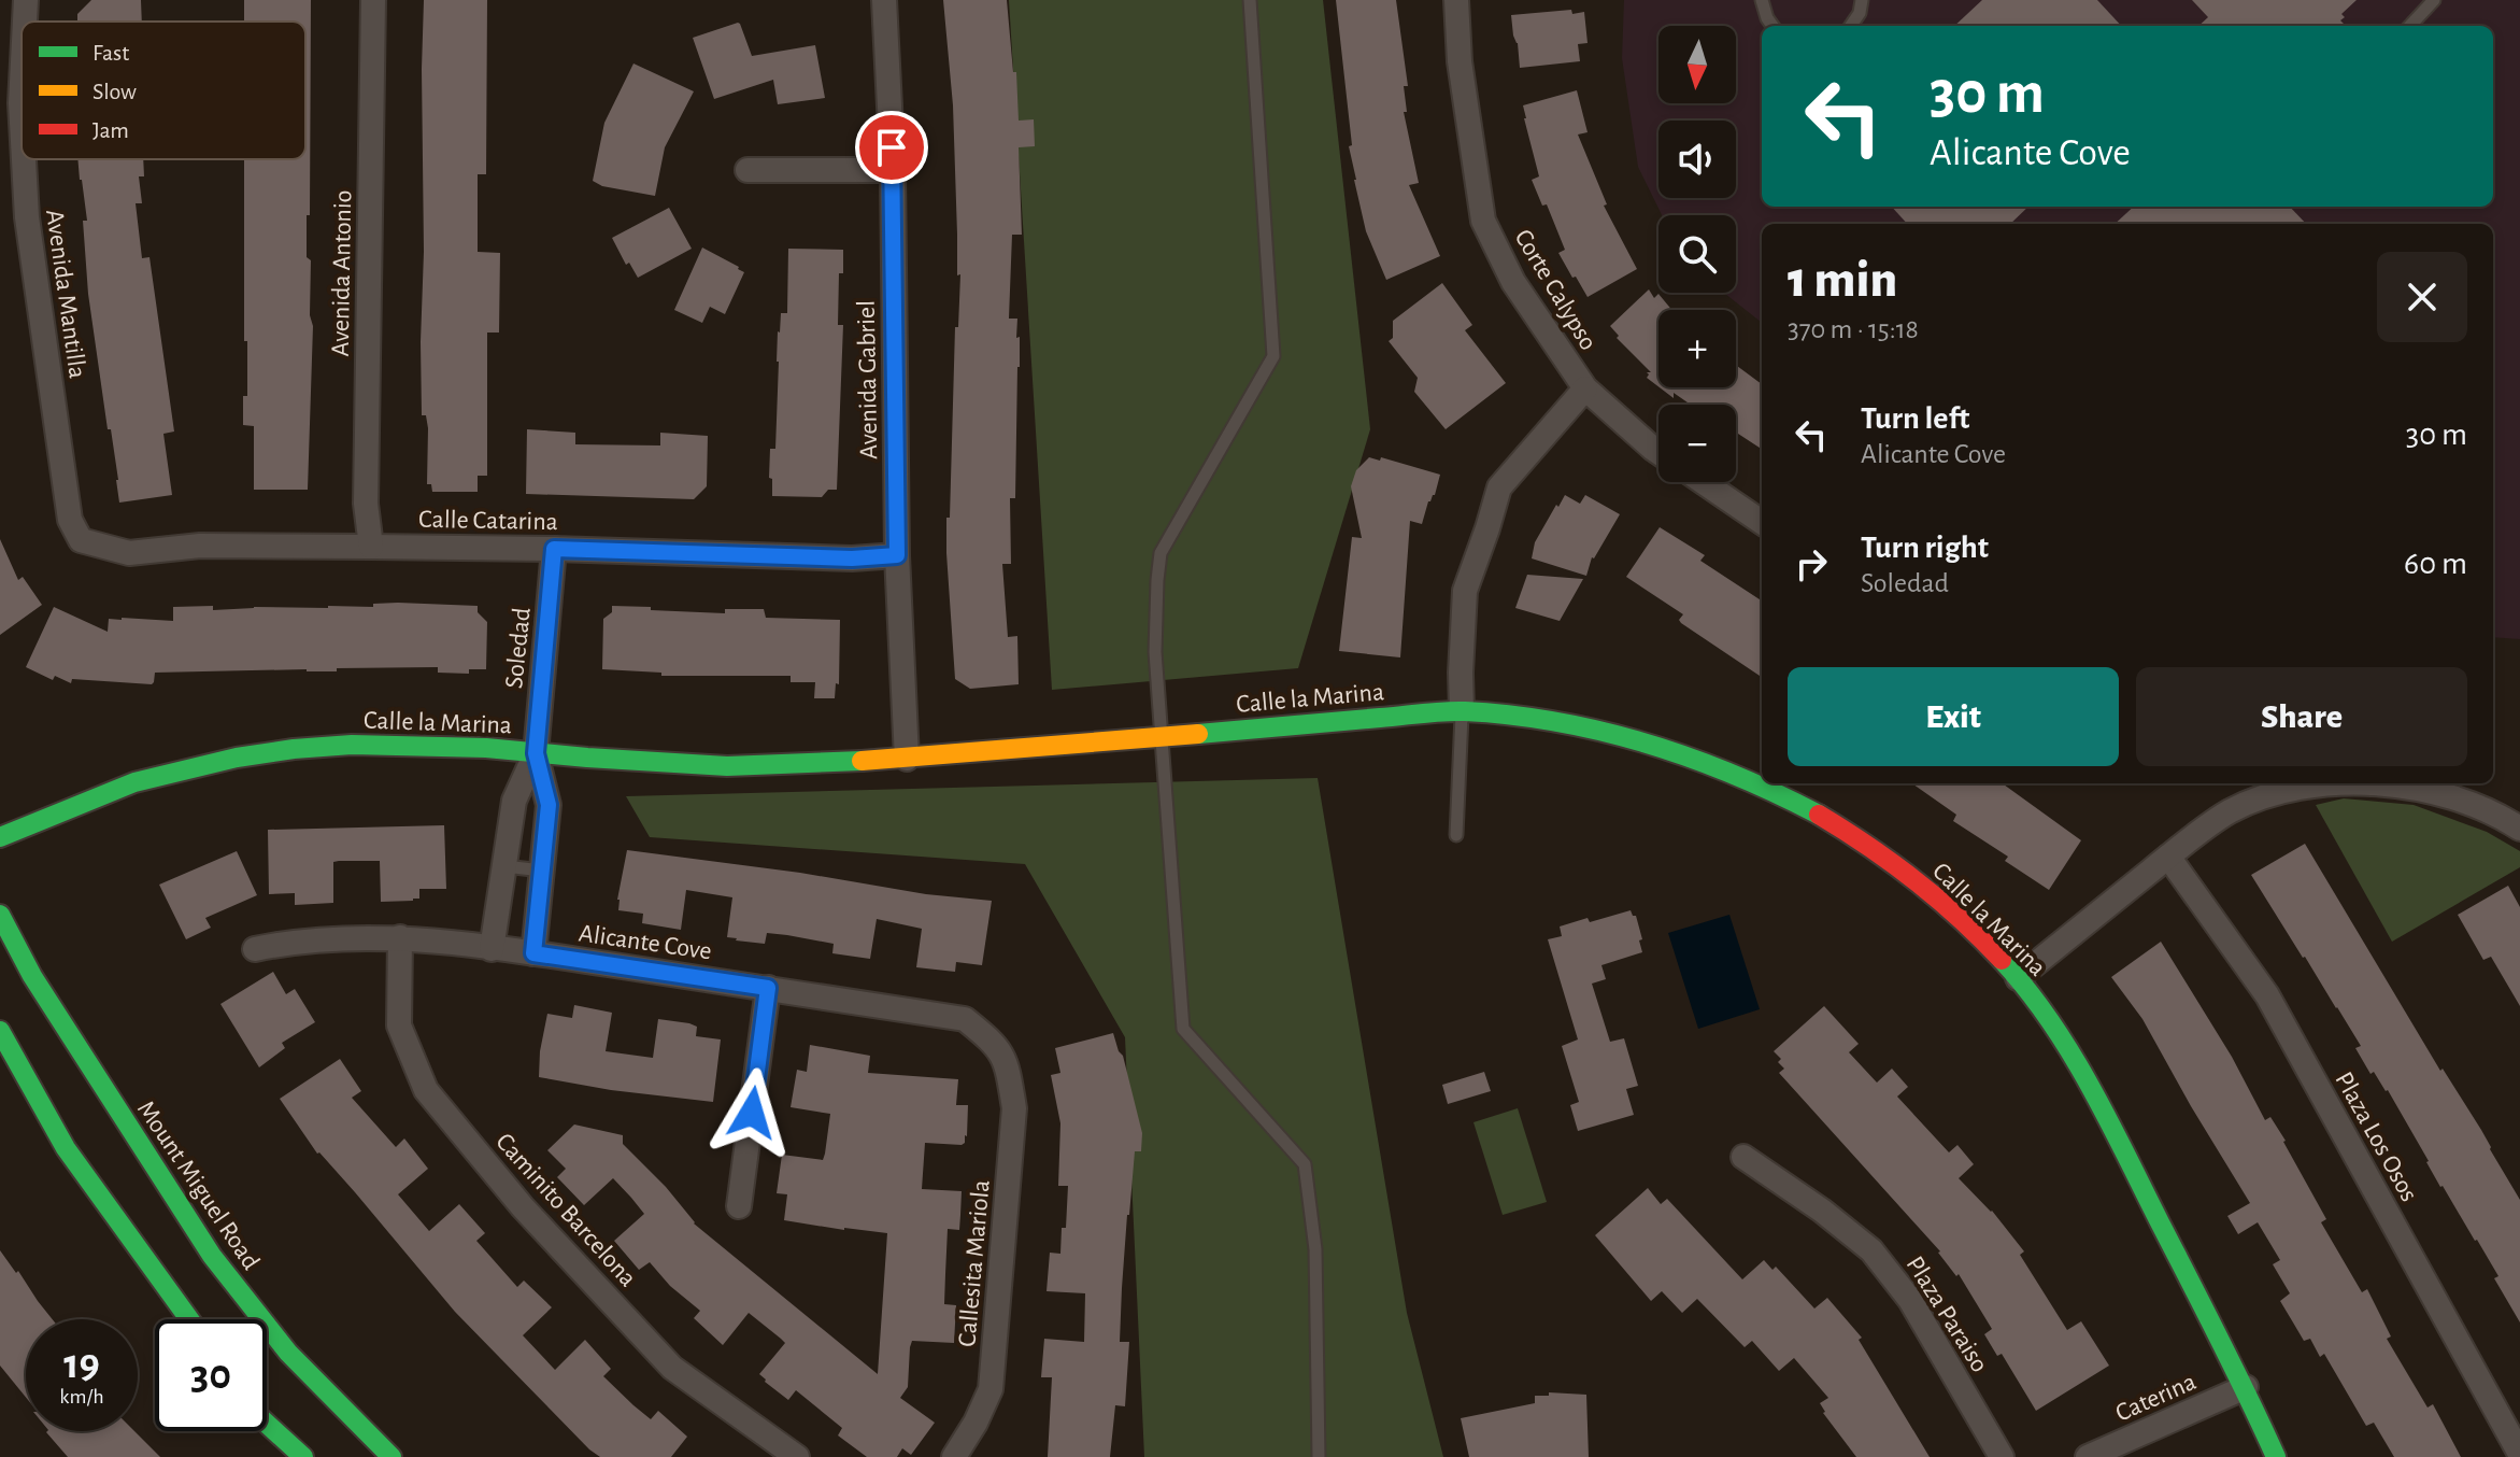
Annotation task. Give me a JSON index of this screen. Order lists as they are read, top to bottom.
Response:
{
  "streets": {
    "street": [
      "Avenida Antonio",
      "Corte Calypso",
      "Avenida Mantilla",
      "Avenida Gabriel",
      "Calle Catarina",
      "Soledad",
      "Calle la Marina",
      "Alicante Cove",
      "Plaza Los Osos",
      "Mount Miguel Road",
      "Caminito Barcelona",
      "Callesita Mariola",
      "Plaza Paraiso",
      "Caterina"
    ]
  },
  "crossings": [
    ["Avenida Antonio", "Calle Catarina"],
    ["Avenida Mantilla", "Calle Catarina"],
    ["Avenida Gabriel", "Calle Catarina"],
    ["Avenida Gabriel", "Calle la Marina"],
    ["Calle Catarina", "Soledad"],
    ["Soledad", "Calle la Marina"],
    ["Soledad", "Alicante Cove"],
    ["Calle la Marina", "Caterina"],
    ["Alicante Cove", "Caminito Barcelona"],
    ["Alicante Cove", "Callesita Mariola"]
  ],
  "legend": ["Fast", "Slow", "Jam"],
  "north": "bottom",
  "page": {
    "map_buttons": ["+", "−"],
    "turn": ["30 m", "Alicante Cove"],
    "heading": ["1 min", "370 m · 15:18"],
    "list": [
      {
        "name": "Turn left",
        "note": "Alicante Cove",
        "value": "30 m"
      },
      {
        "name": "Turn right",
        "note": "Soledad",
        "value": "60 m"
      }
    ],
    "buttons": ["Exit", "Share"],
    "speed": "19 km/h",
    "limit": "30"
  }
}
